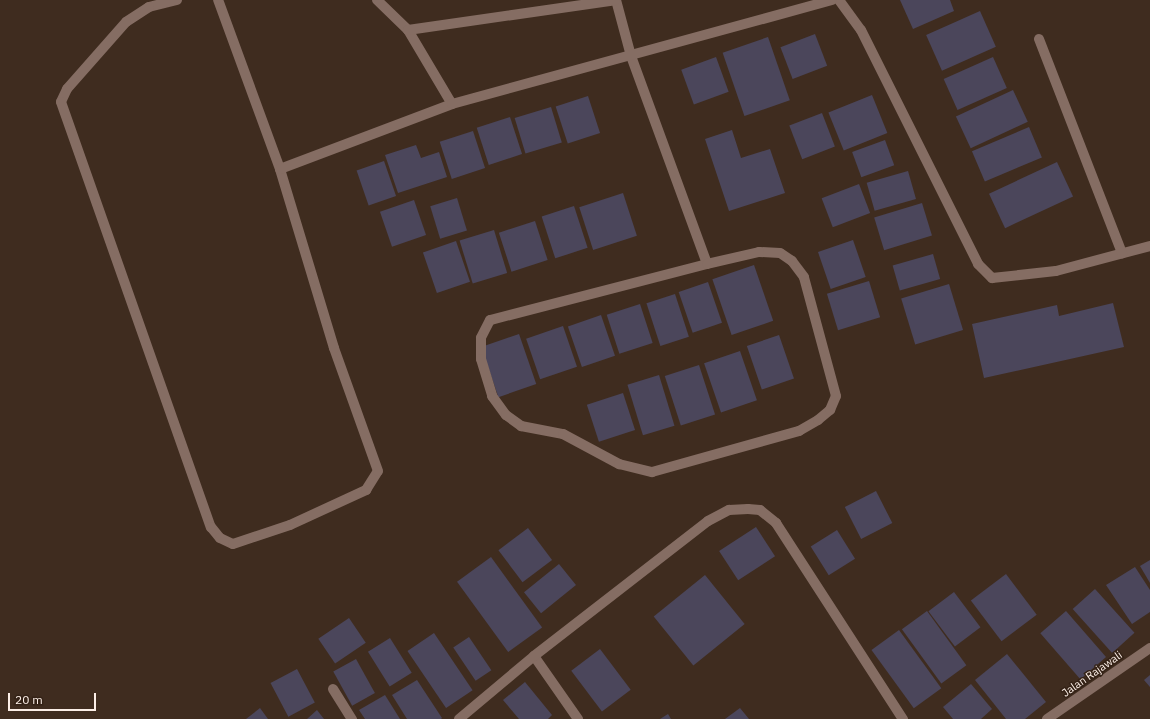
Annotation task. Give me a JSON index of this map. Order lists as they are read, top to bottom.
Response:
{
  "streets": {
    "street": ["Jalan Rajawali"]
  },
  "scale_bar": "20 m"
}
